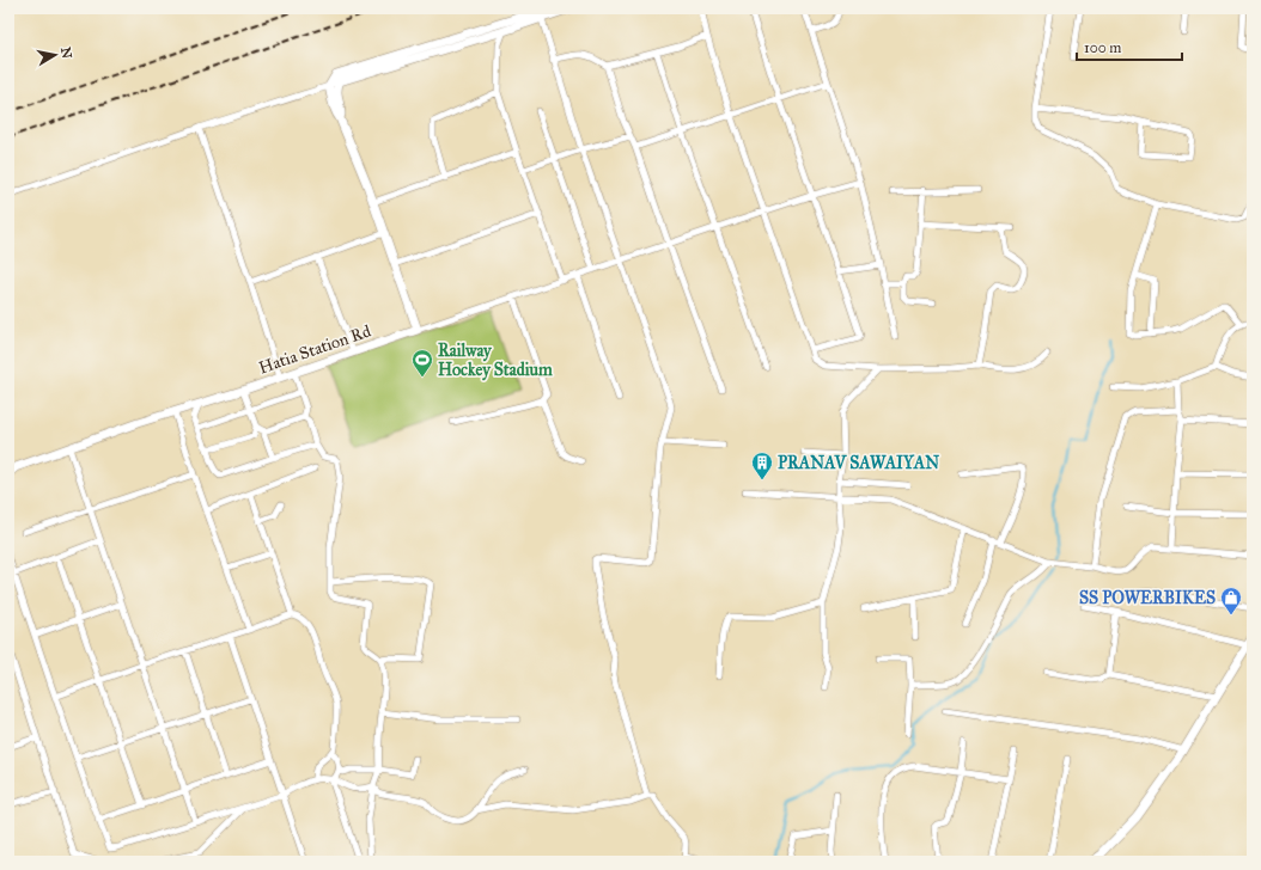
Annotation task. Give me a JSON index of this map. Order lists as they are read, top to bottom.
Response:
{
  "streets": {
    "street": ["Hatia Station Rd"]
  },
  "places": {
    "sports": ["Railway Hockey Stadium"],
    "building": ["PRANAV SAWAIYAN"],
    "shop": ["SS POWERBIKES"]
  },
  "scale_bar": "100 m",
  "north": "right"
}
